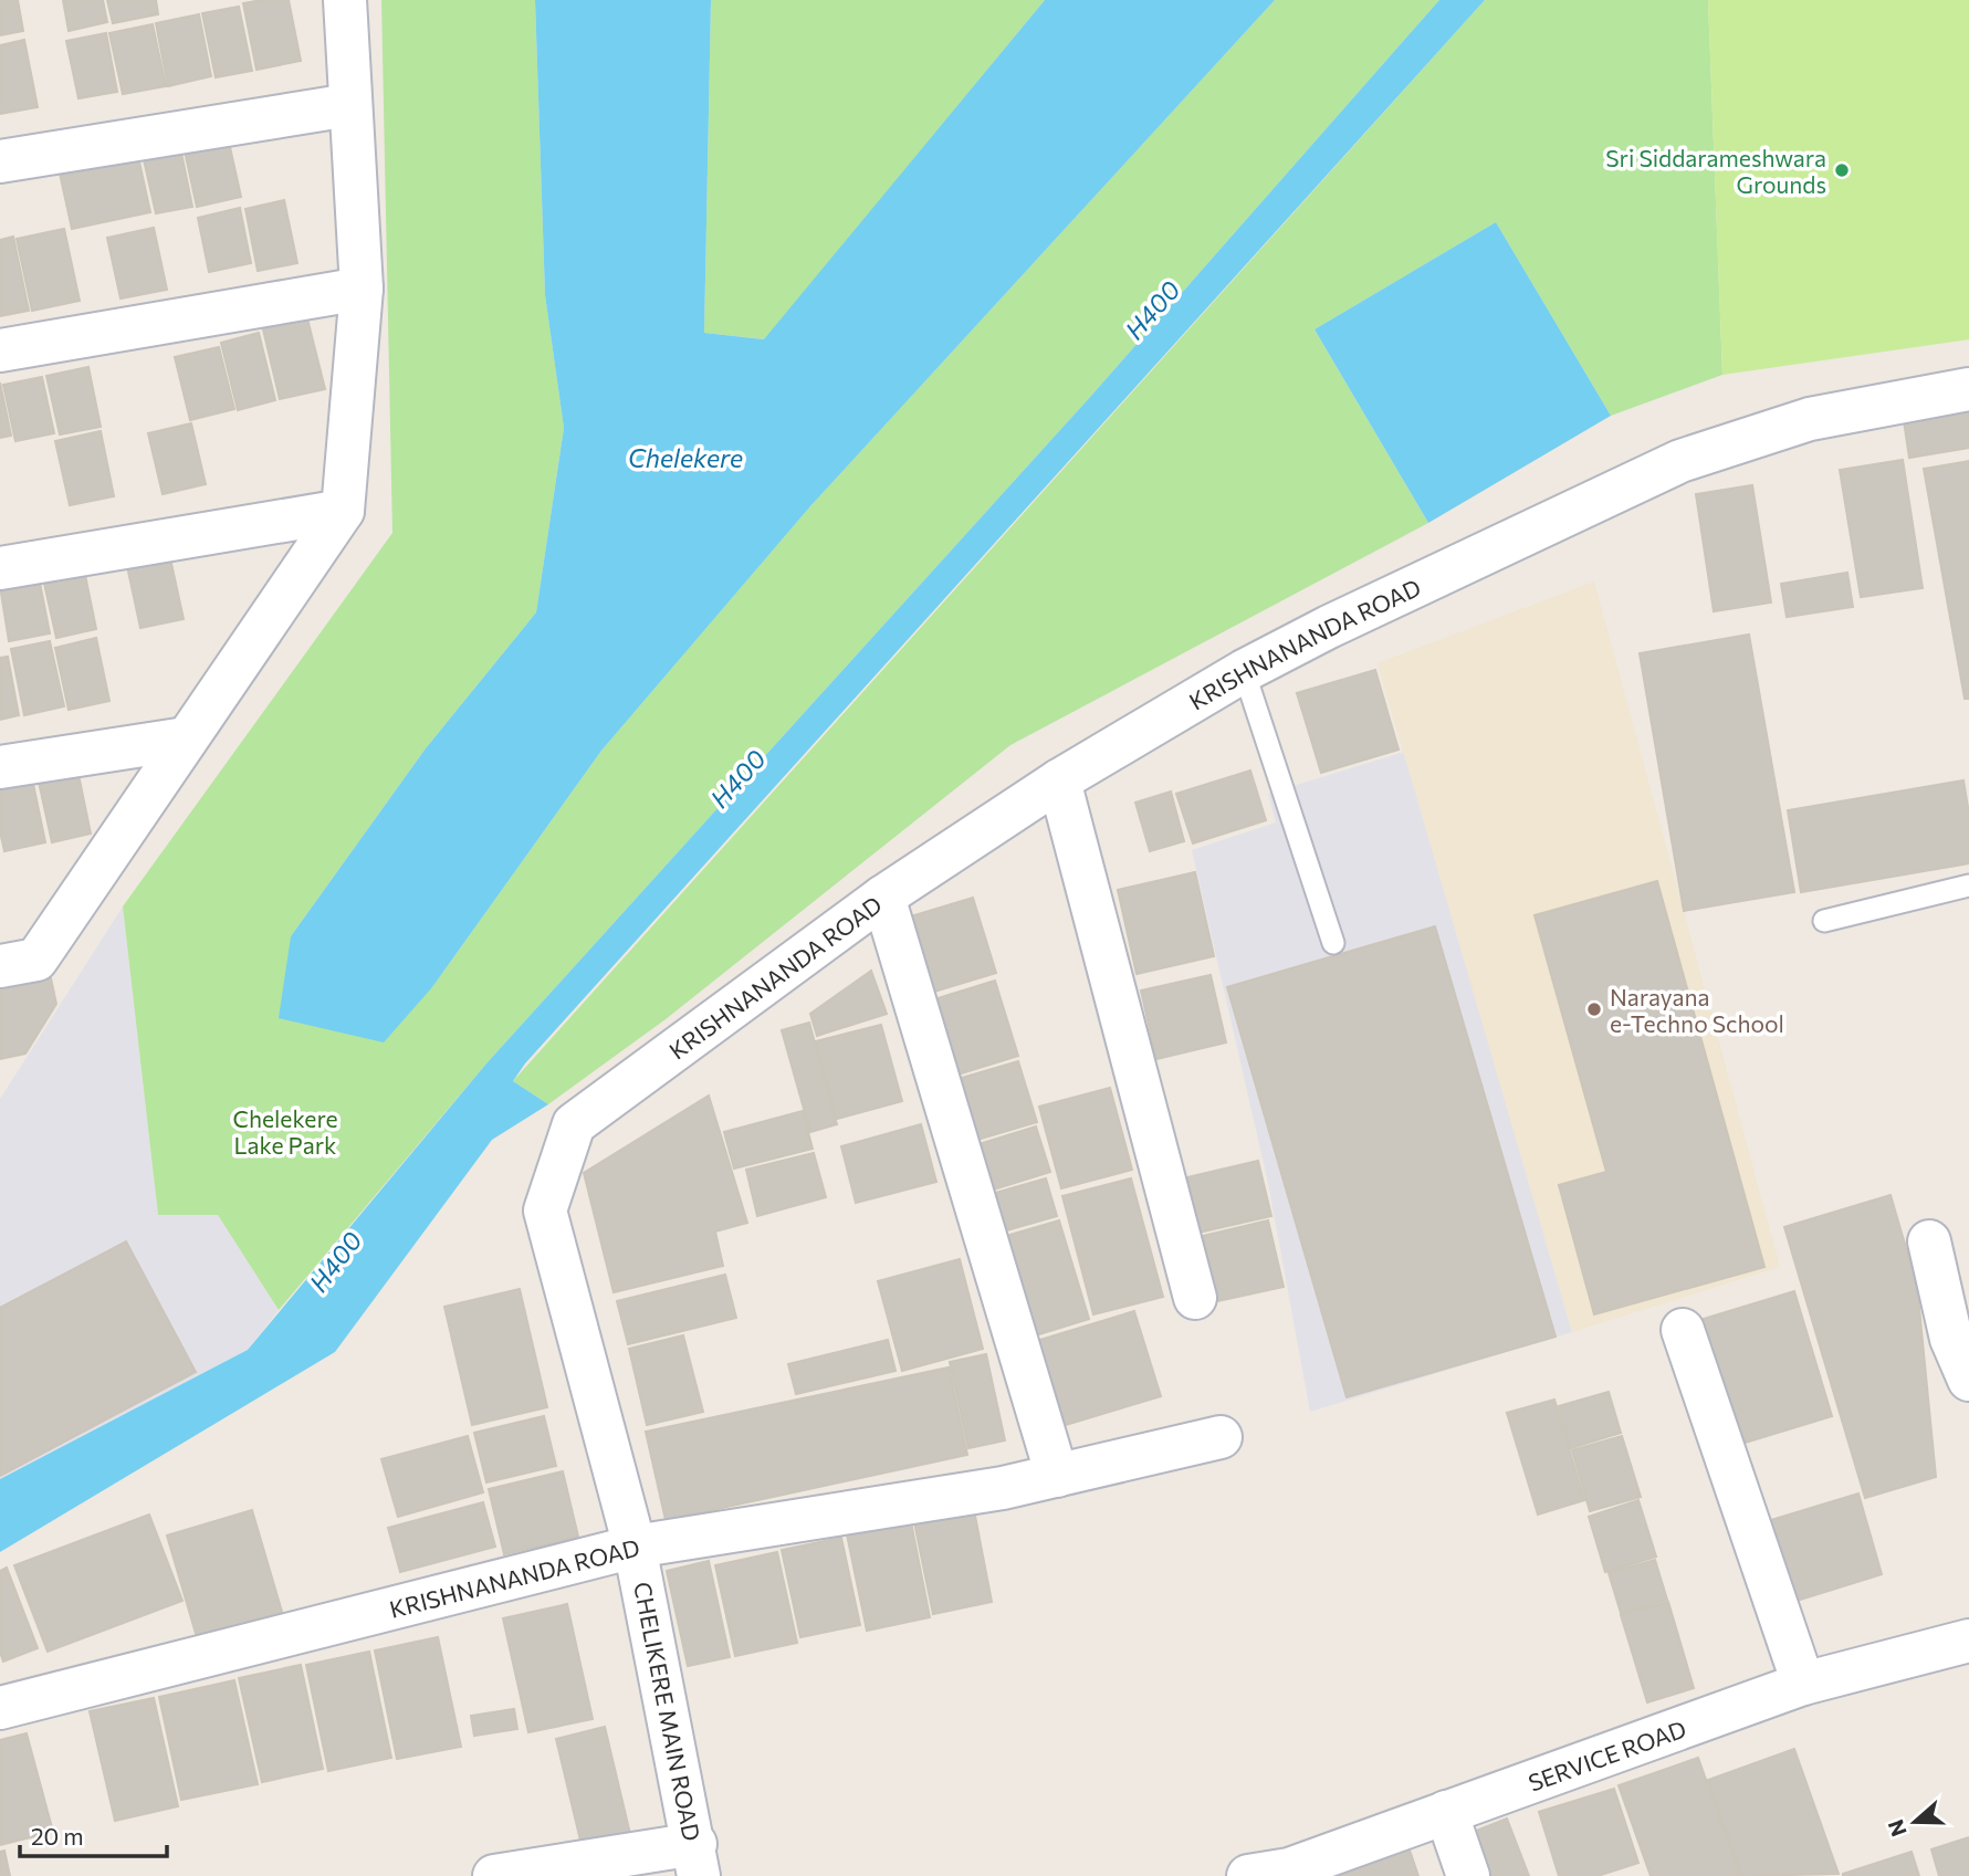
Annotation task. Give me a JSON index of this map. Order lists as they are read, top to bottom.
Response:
{
  "streets": {
    "street": ["KRISHNANANDA ROAD", "CHELIKERE MAIN ROAD", "SERVICE ROAD"]
  },
  "crossings": [
    ["KRISHNANANDA ROAD", "CHELIKERE MAIN ROAD"]
  ],
  "water": ["H400", "Chelekere"],
  "parks": ["Chelekere Lake Park"],
  "places": ["Sri Siddarameshwara Grounds", "Narayana e-Techno School"],
  "scale_bar": "20 m",
  "north": "left"
}
